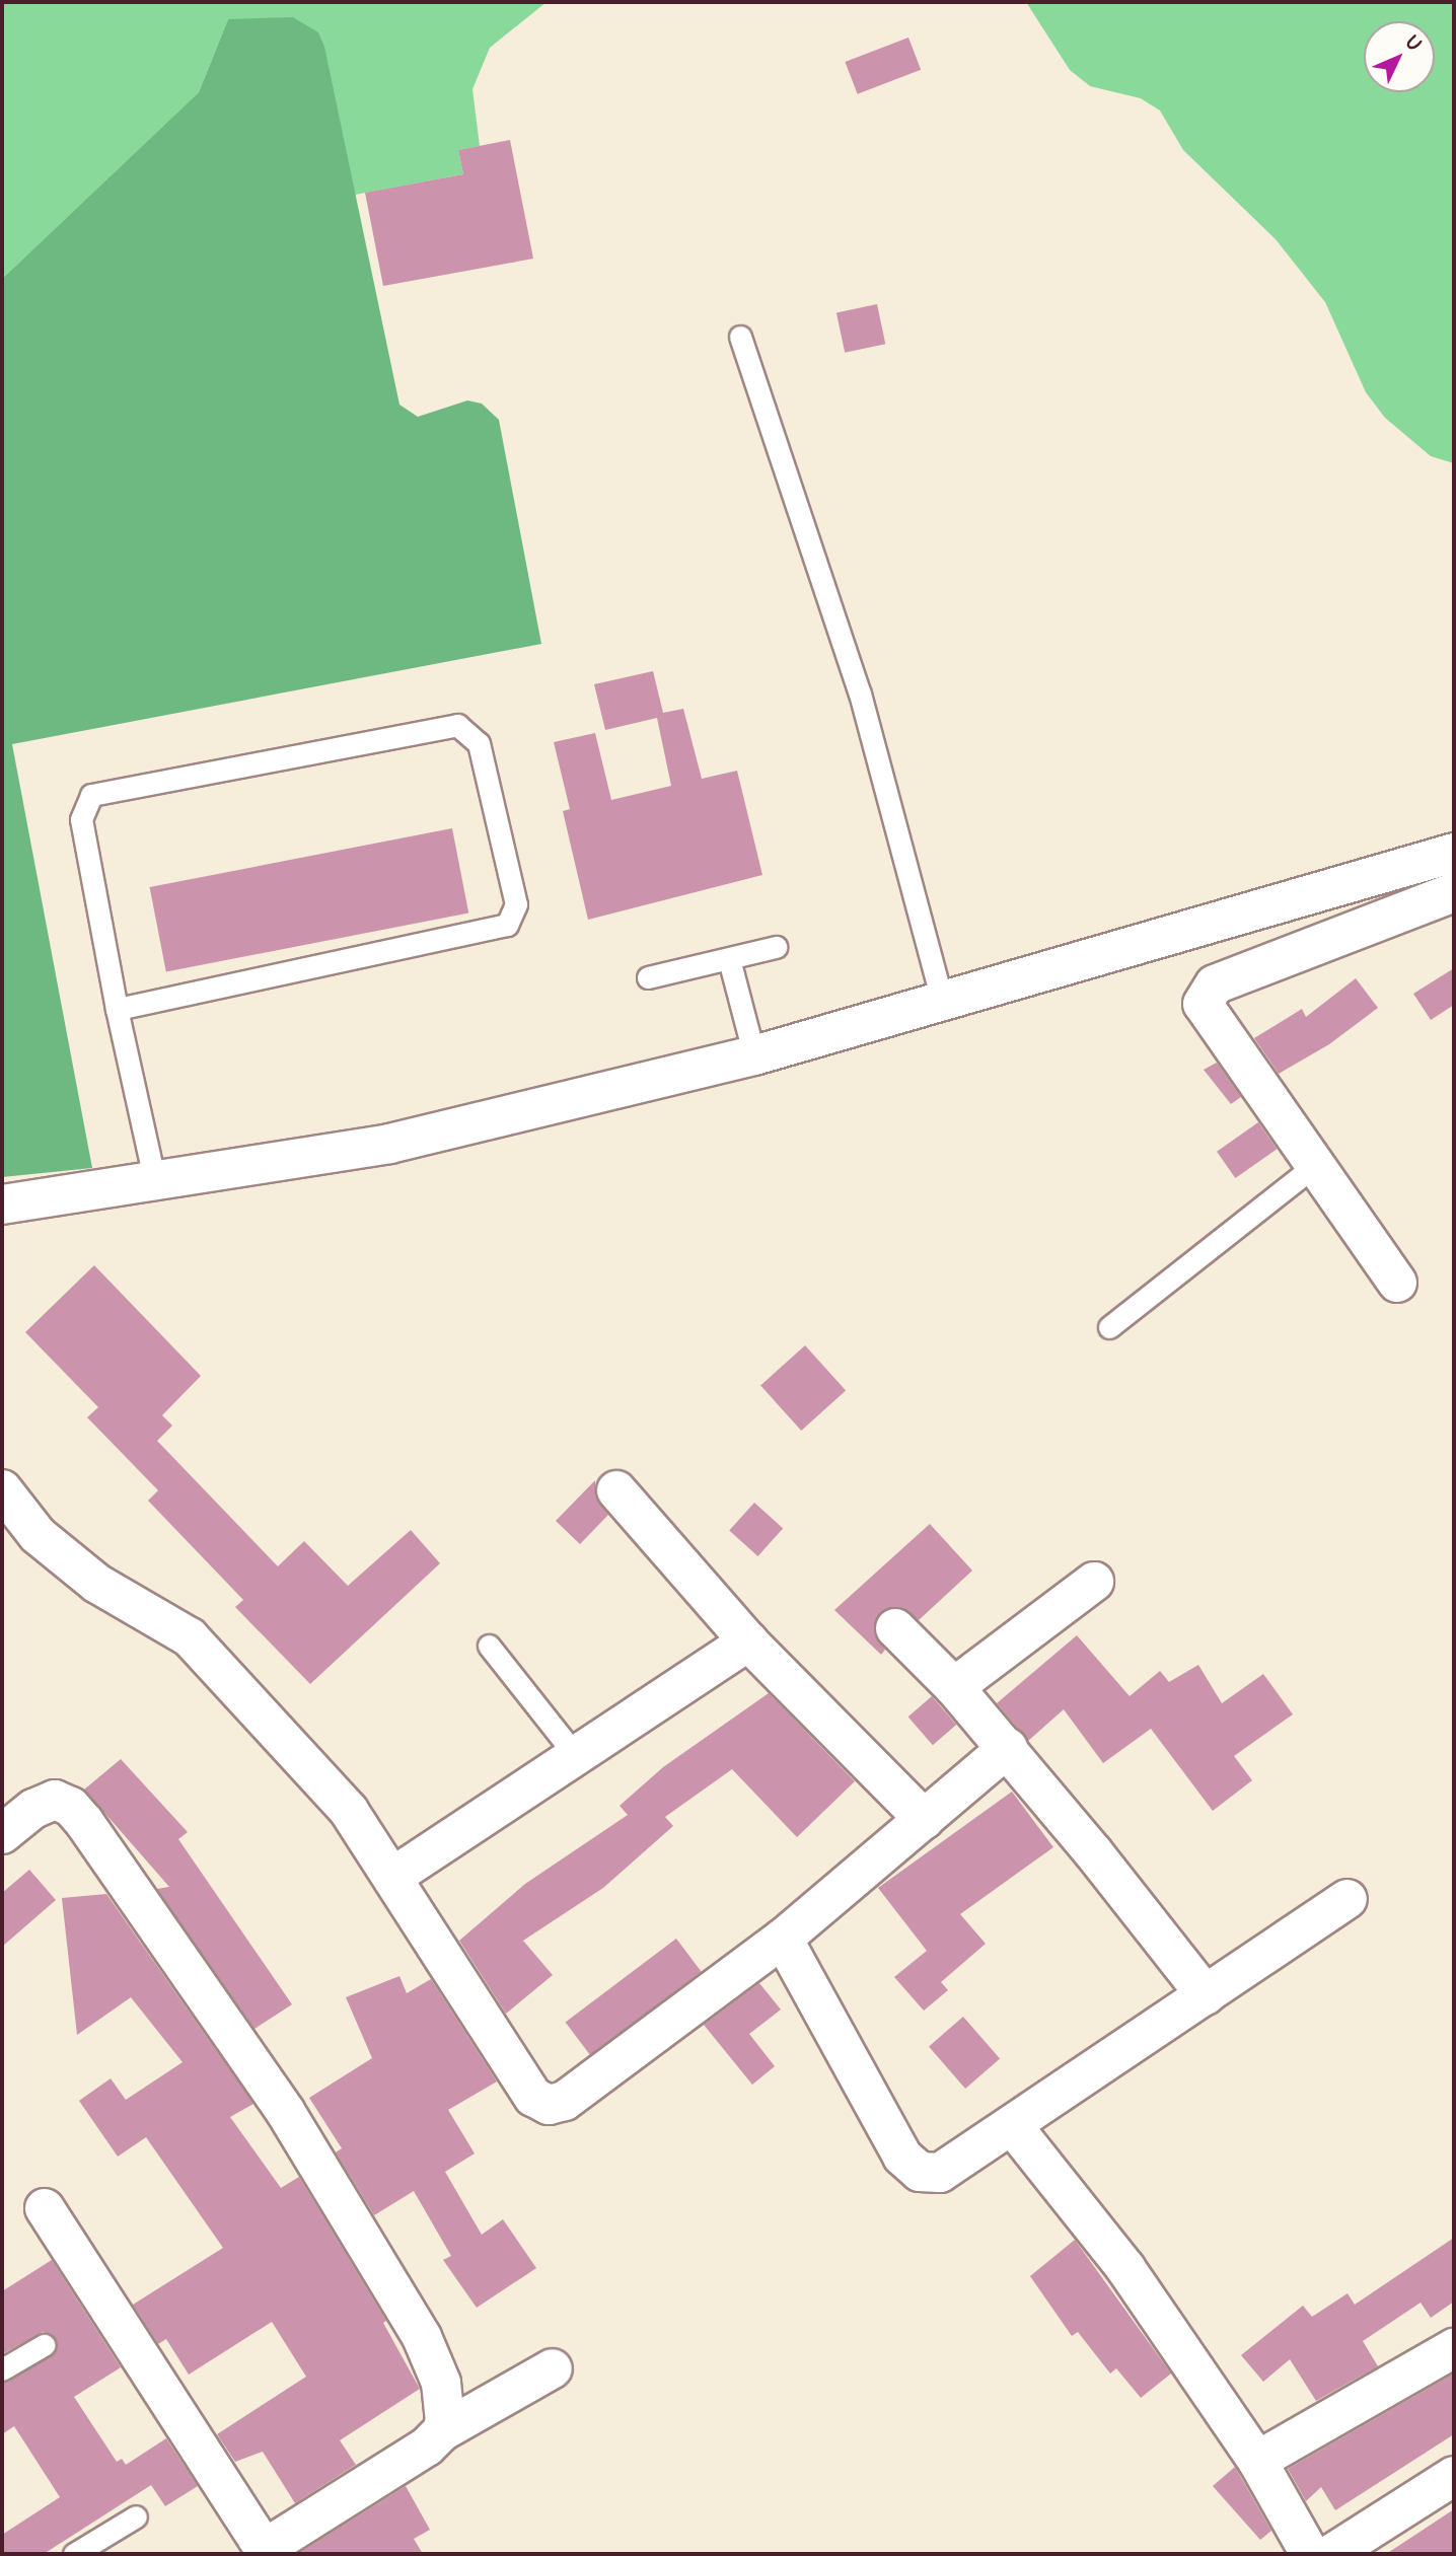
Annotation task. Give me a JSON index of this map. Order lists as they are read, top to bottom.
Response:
{
  "north": "top right"
}
